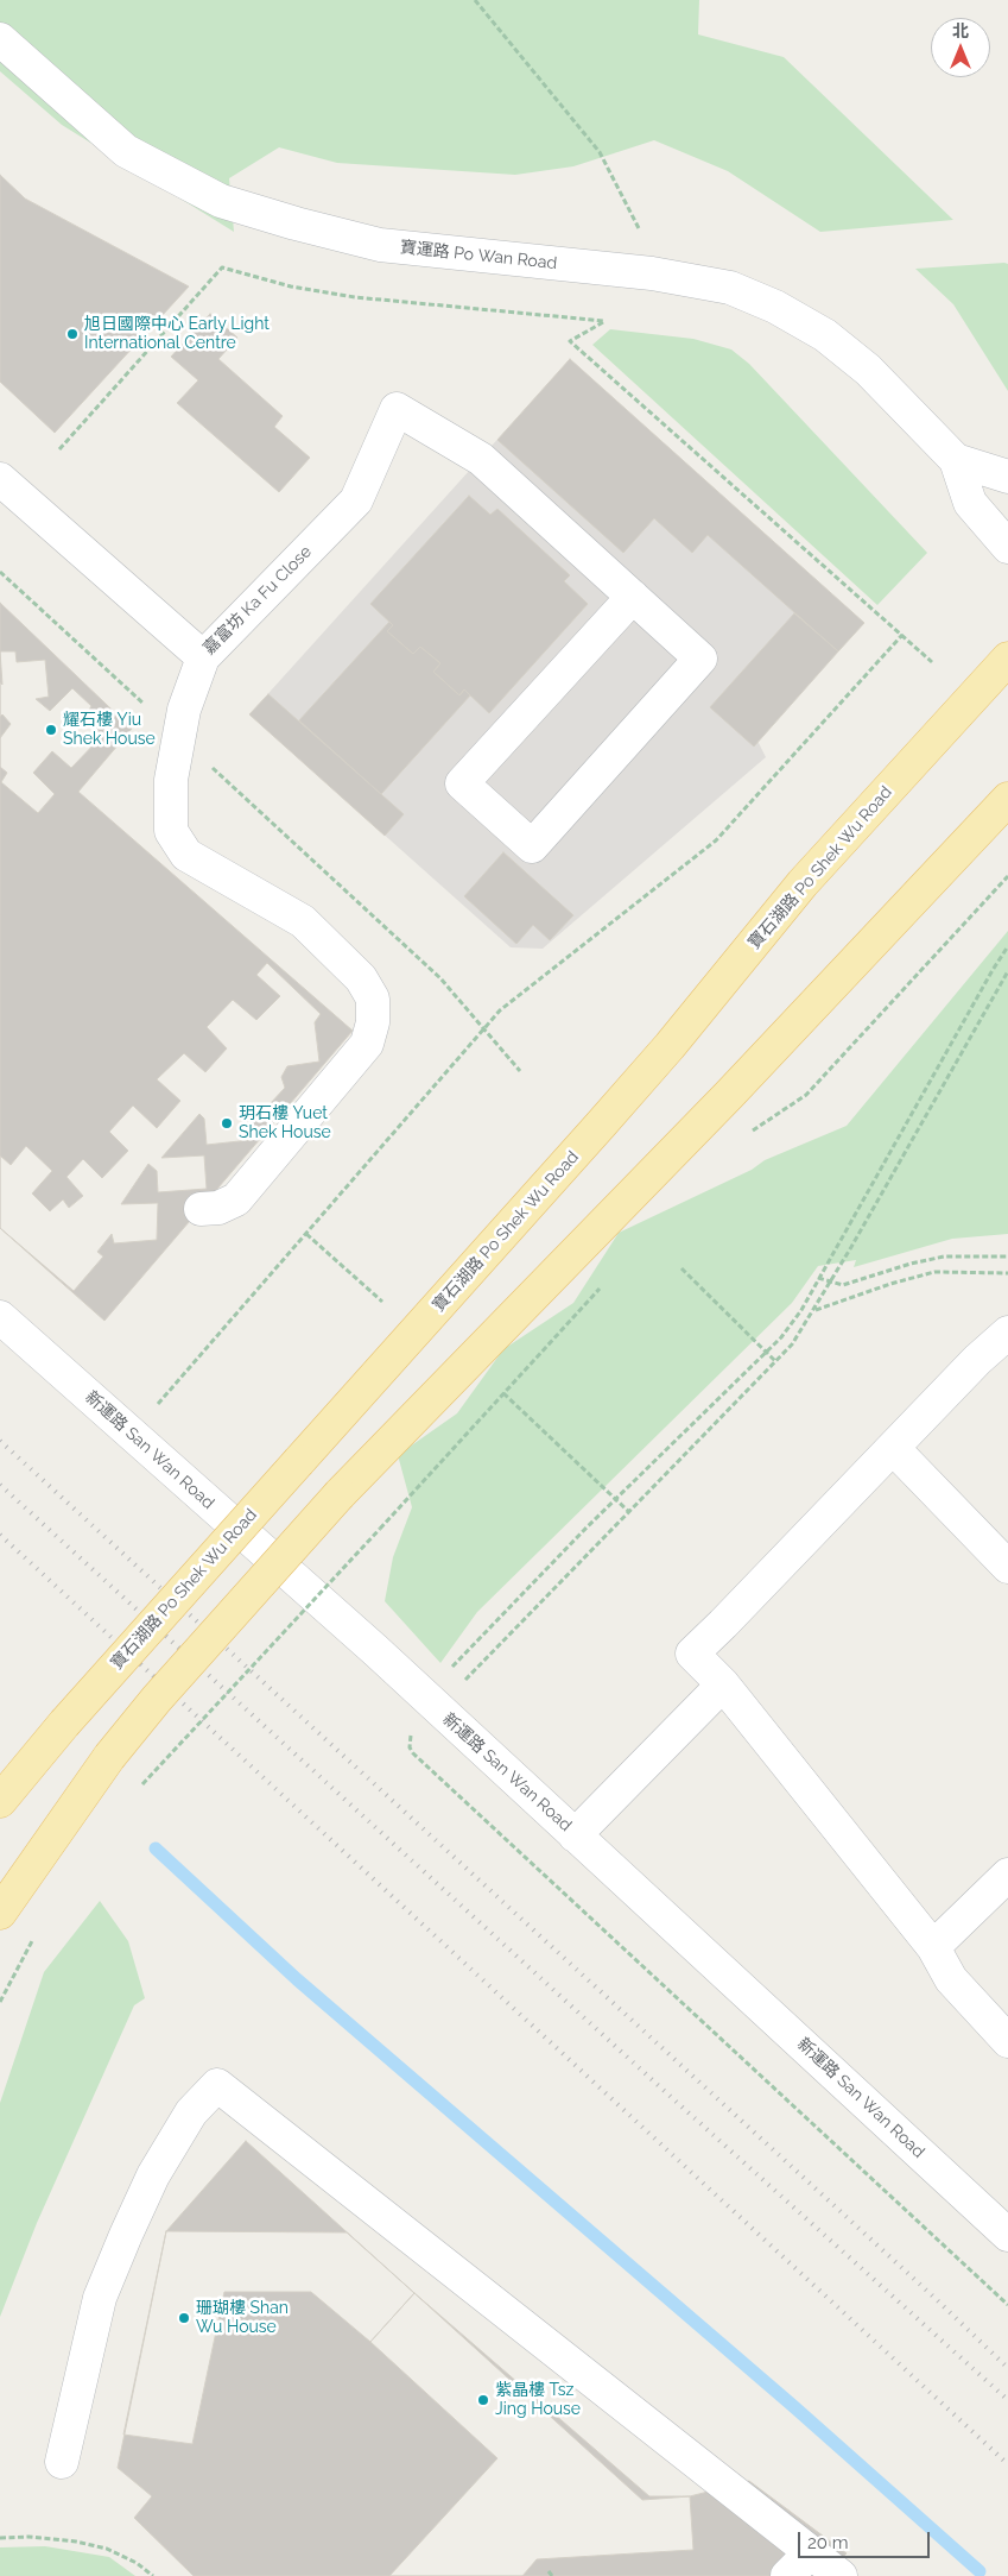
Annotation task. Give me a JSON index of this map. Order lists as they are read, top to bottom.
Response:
{
  "streets": {
    "main road": ["寶石湖路 Po Shek Wu Road"],
    "street": ["寶運路 Po Wan Road", "嘉富坊 Ka Fu Close", "新運路 San Wan Road"]
  },
  "places": [
    "旭日國際中心 Early Light International Centre",
    "耀石樓 Yiu Shek House",
    "玥石樓 Yuet Shek House",
    "珊瑚樓 Shan Wu House",
    "紫晶樓 Tsz Jing House"
  ],
  "scale_bar": "20 m",
  "north": "top"
}
